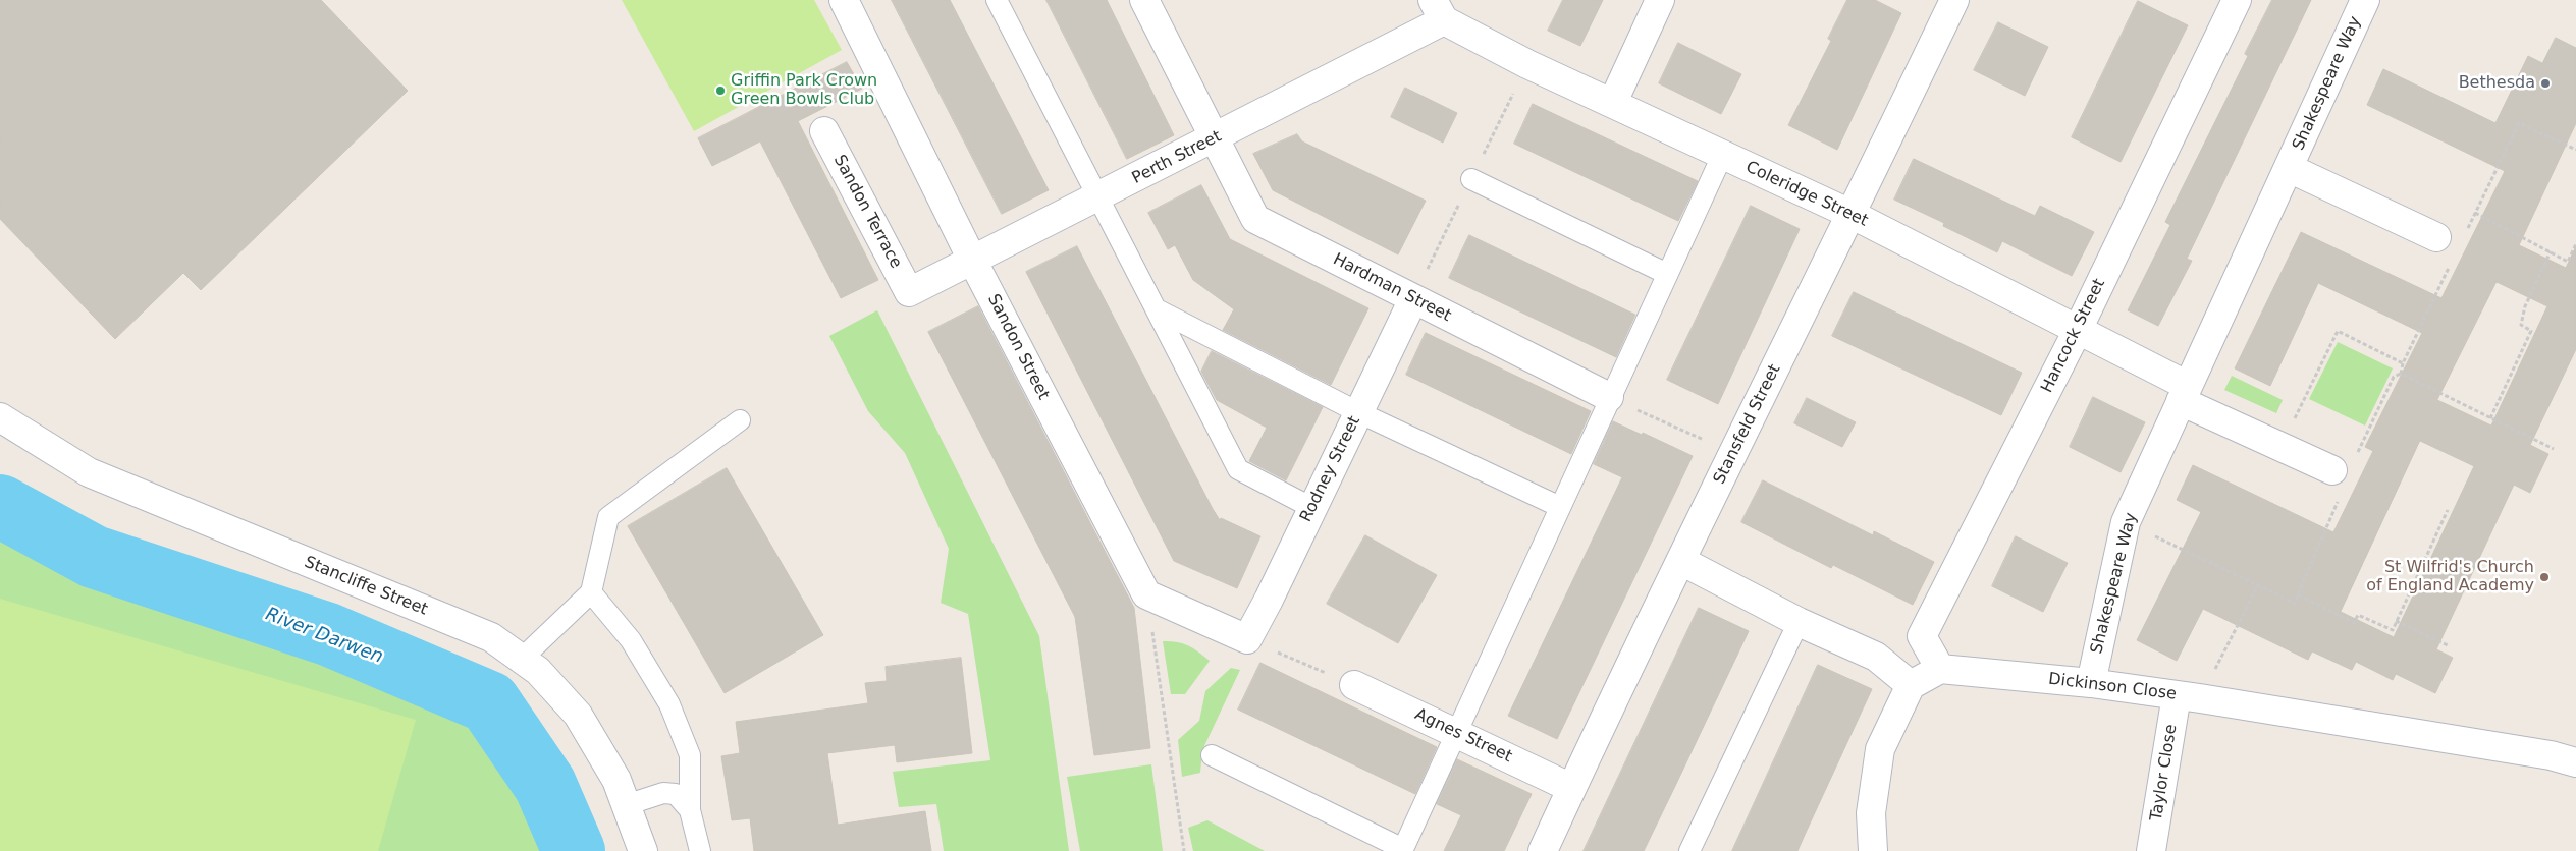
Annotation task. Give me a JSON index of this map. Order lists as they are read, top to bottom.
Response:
{
  "streets": {
    "street": [
      "Shakespeare Way",
      "Perth Street",
      "Coleridge Street",
      "Sandon Terrace",
      "Hardman Street",
      "Hancock Street",
      "Sandon Street",
      "Stansfeld Street",
      "Rodney Street",
      "Stancliffe Street",
      "Dickinson Close",
      "Agnes Street",
      "Taylor Close"
    ]
  },
  "crossings": [
    ["Shakespeare Way", "Coleridge Street"],
    ["Shakespeare Way", "Dickinson Close"],
    ["Perth Street", "Coleridge Street"],
    ["Perth Street", "Sandon Terrace"],
    ["Perth Street", "Hardman Street"],
    ["Perth Street", "Sandon Street"],
    ["Coleridge Street", "Hancock Street"],
    ["Coleridge Street", "Stansfeld Street"],
    ["Hardman Street", "Rodney Street"],
    ["Hancock Street", "Dickinson Close"],
    ["Stansfeld Street", "Agnes Street"],
    ["Dickinson Close", "Taylor Close"]
  ],
  "water": ["River Darwen"],
  "places": ["Bethesda", "Griffin Park Crown Green Bowls Club", "St Wilfrid's Church of England Academy"]
}
